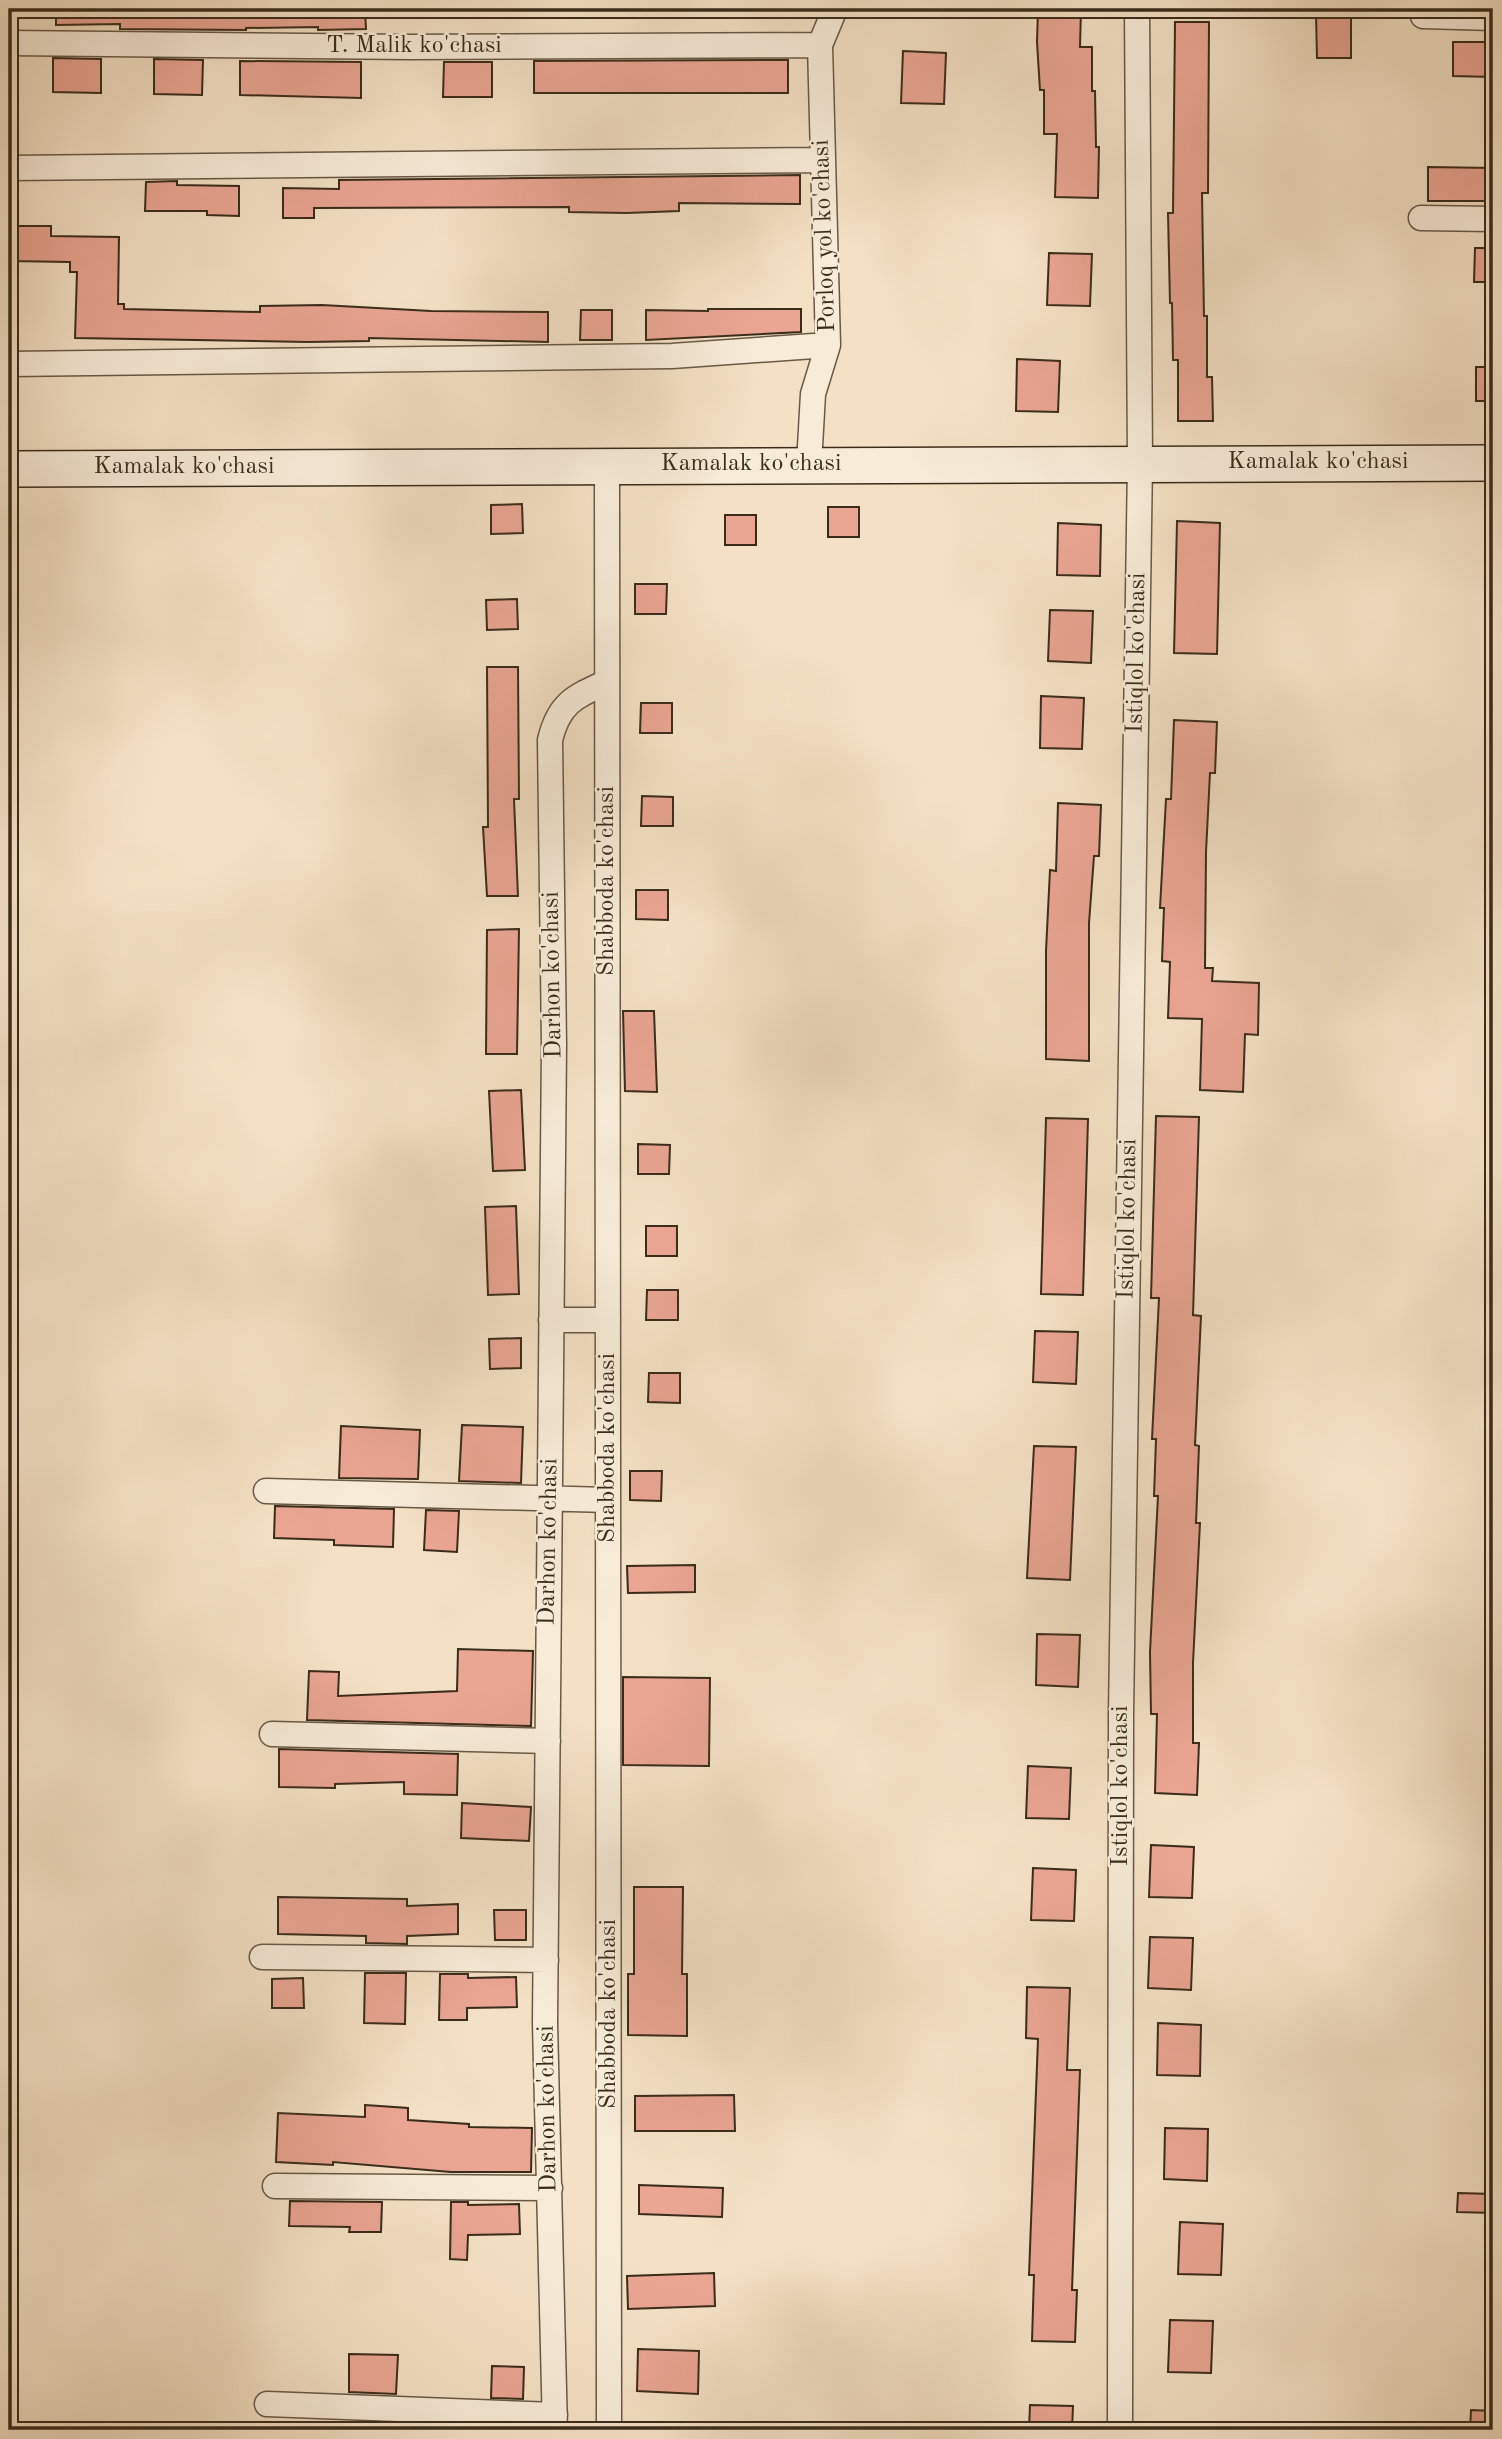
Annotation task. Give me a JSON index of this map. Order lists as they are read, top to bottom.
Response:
{
  "streets": {
    "main road": ["Kamalak ko'chasi"],
    "street": [
      "T. Malik ko'chasi",
      "Porloq yol ko'chasi",
      "Istiqlol ko'chasi",
      "Shabboda ko'chasi",
      "Darhon ko'chasi"
    ]
  },
  "crossings": [
    ["T. Malik ko'chasi", "Porloq yol ko'chasi"],
    ["Porloq yol ko'chasi", "Kamalak ko'chasi"],
    ["Kamalak ko'chasi", "Istiqlol ko'chasi"],
    ["Kamalak ko'chasi", "Shabboda ko'chasi"],
    ["Shabboda ko'chasi", "Darhon ko'chasi"]
  ]
}
